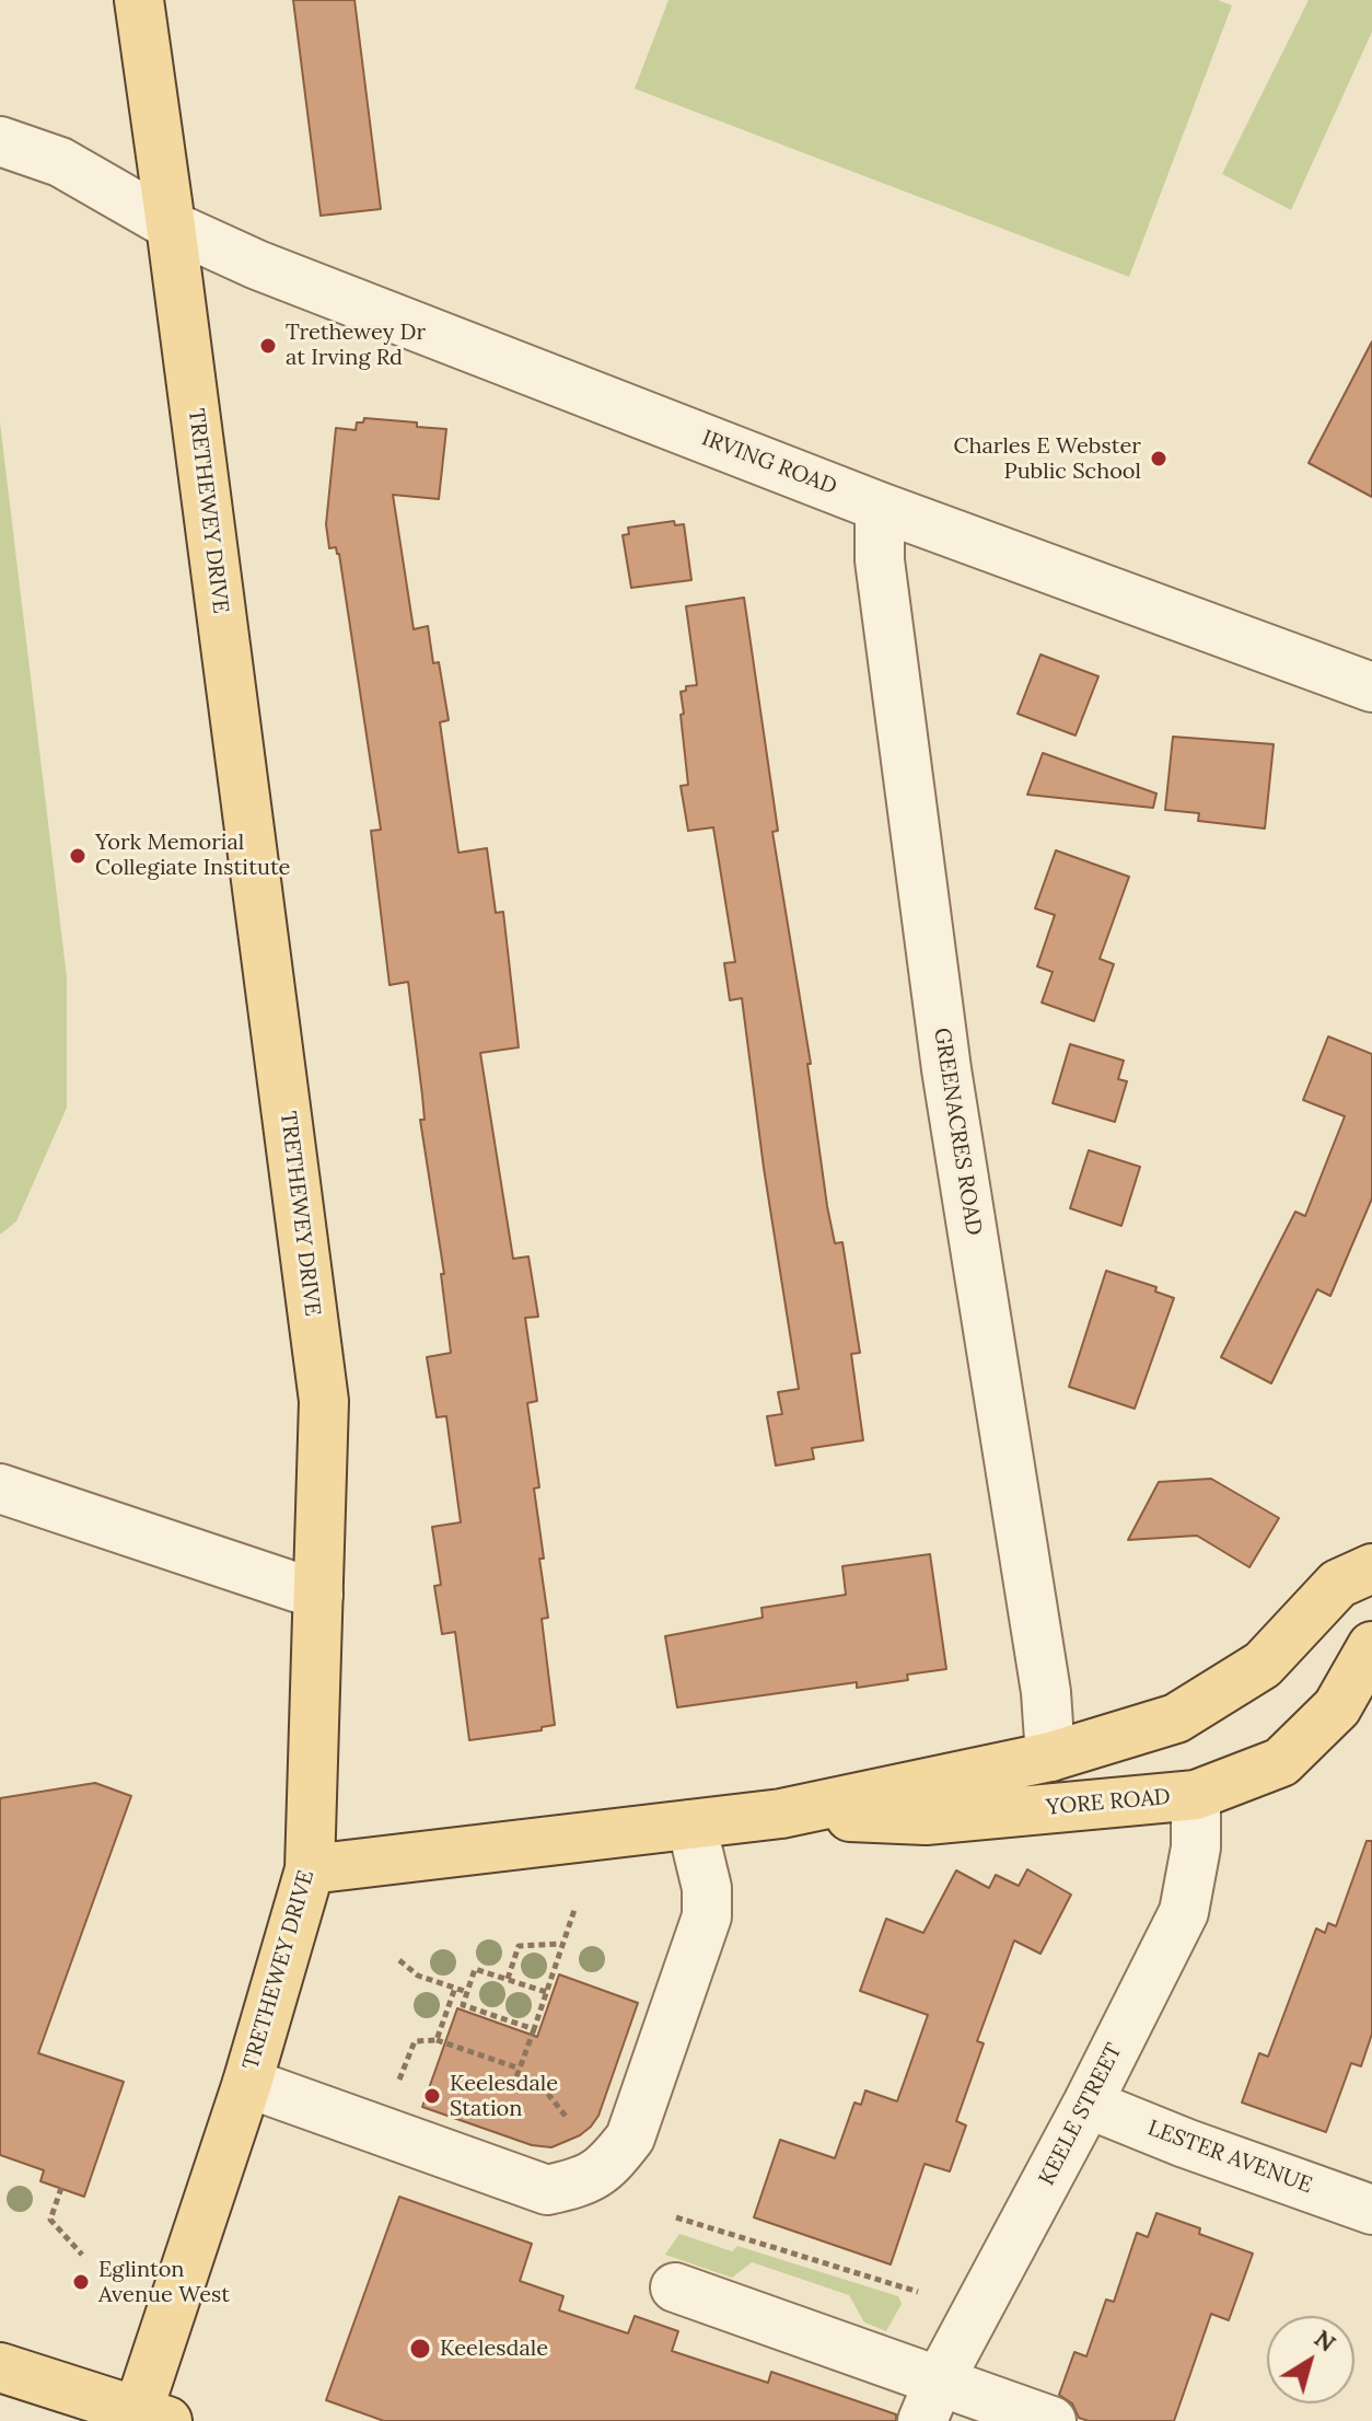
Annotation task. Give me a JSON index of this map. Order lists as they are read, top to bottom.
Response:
{
  "streets": {
    "main road": ["TRETHEWEY DRIVE", "YORE ROAD"],
    "street": [
      "IRVING ROAD",
      "GREENACRES ROAD",
      "KEELE STREET",
      "LESTER AVENUE"
    ]
  },
  "crossings": [
    ["IRVING ROAD", "TRETHEWEY DRIVE"],
    ["IRVING ROAD", "GREENACRES ROAD"],
    ["TRETHEWEY DRIVE", "YORE ROAD"],
    ["GREENACRES ROAD", "YORE ROAD"],
    ["YORE ROAD", "KEELE STREET"],
    ["KEELE STREET", "LESTER AVENUE"]
  ],
  "places": [
    "Trethewey Dr at Irving Rd",
    "Charles E Webster Public School",
    "York Memorial Collegiate Institute",
    "Keelesdale Station",
    "Eglinton Avenue West",
    "Keelesdale"
  ],
  "north": "top right"
}
